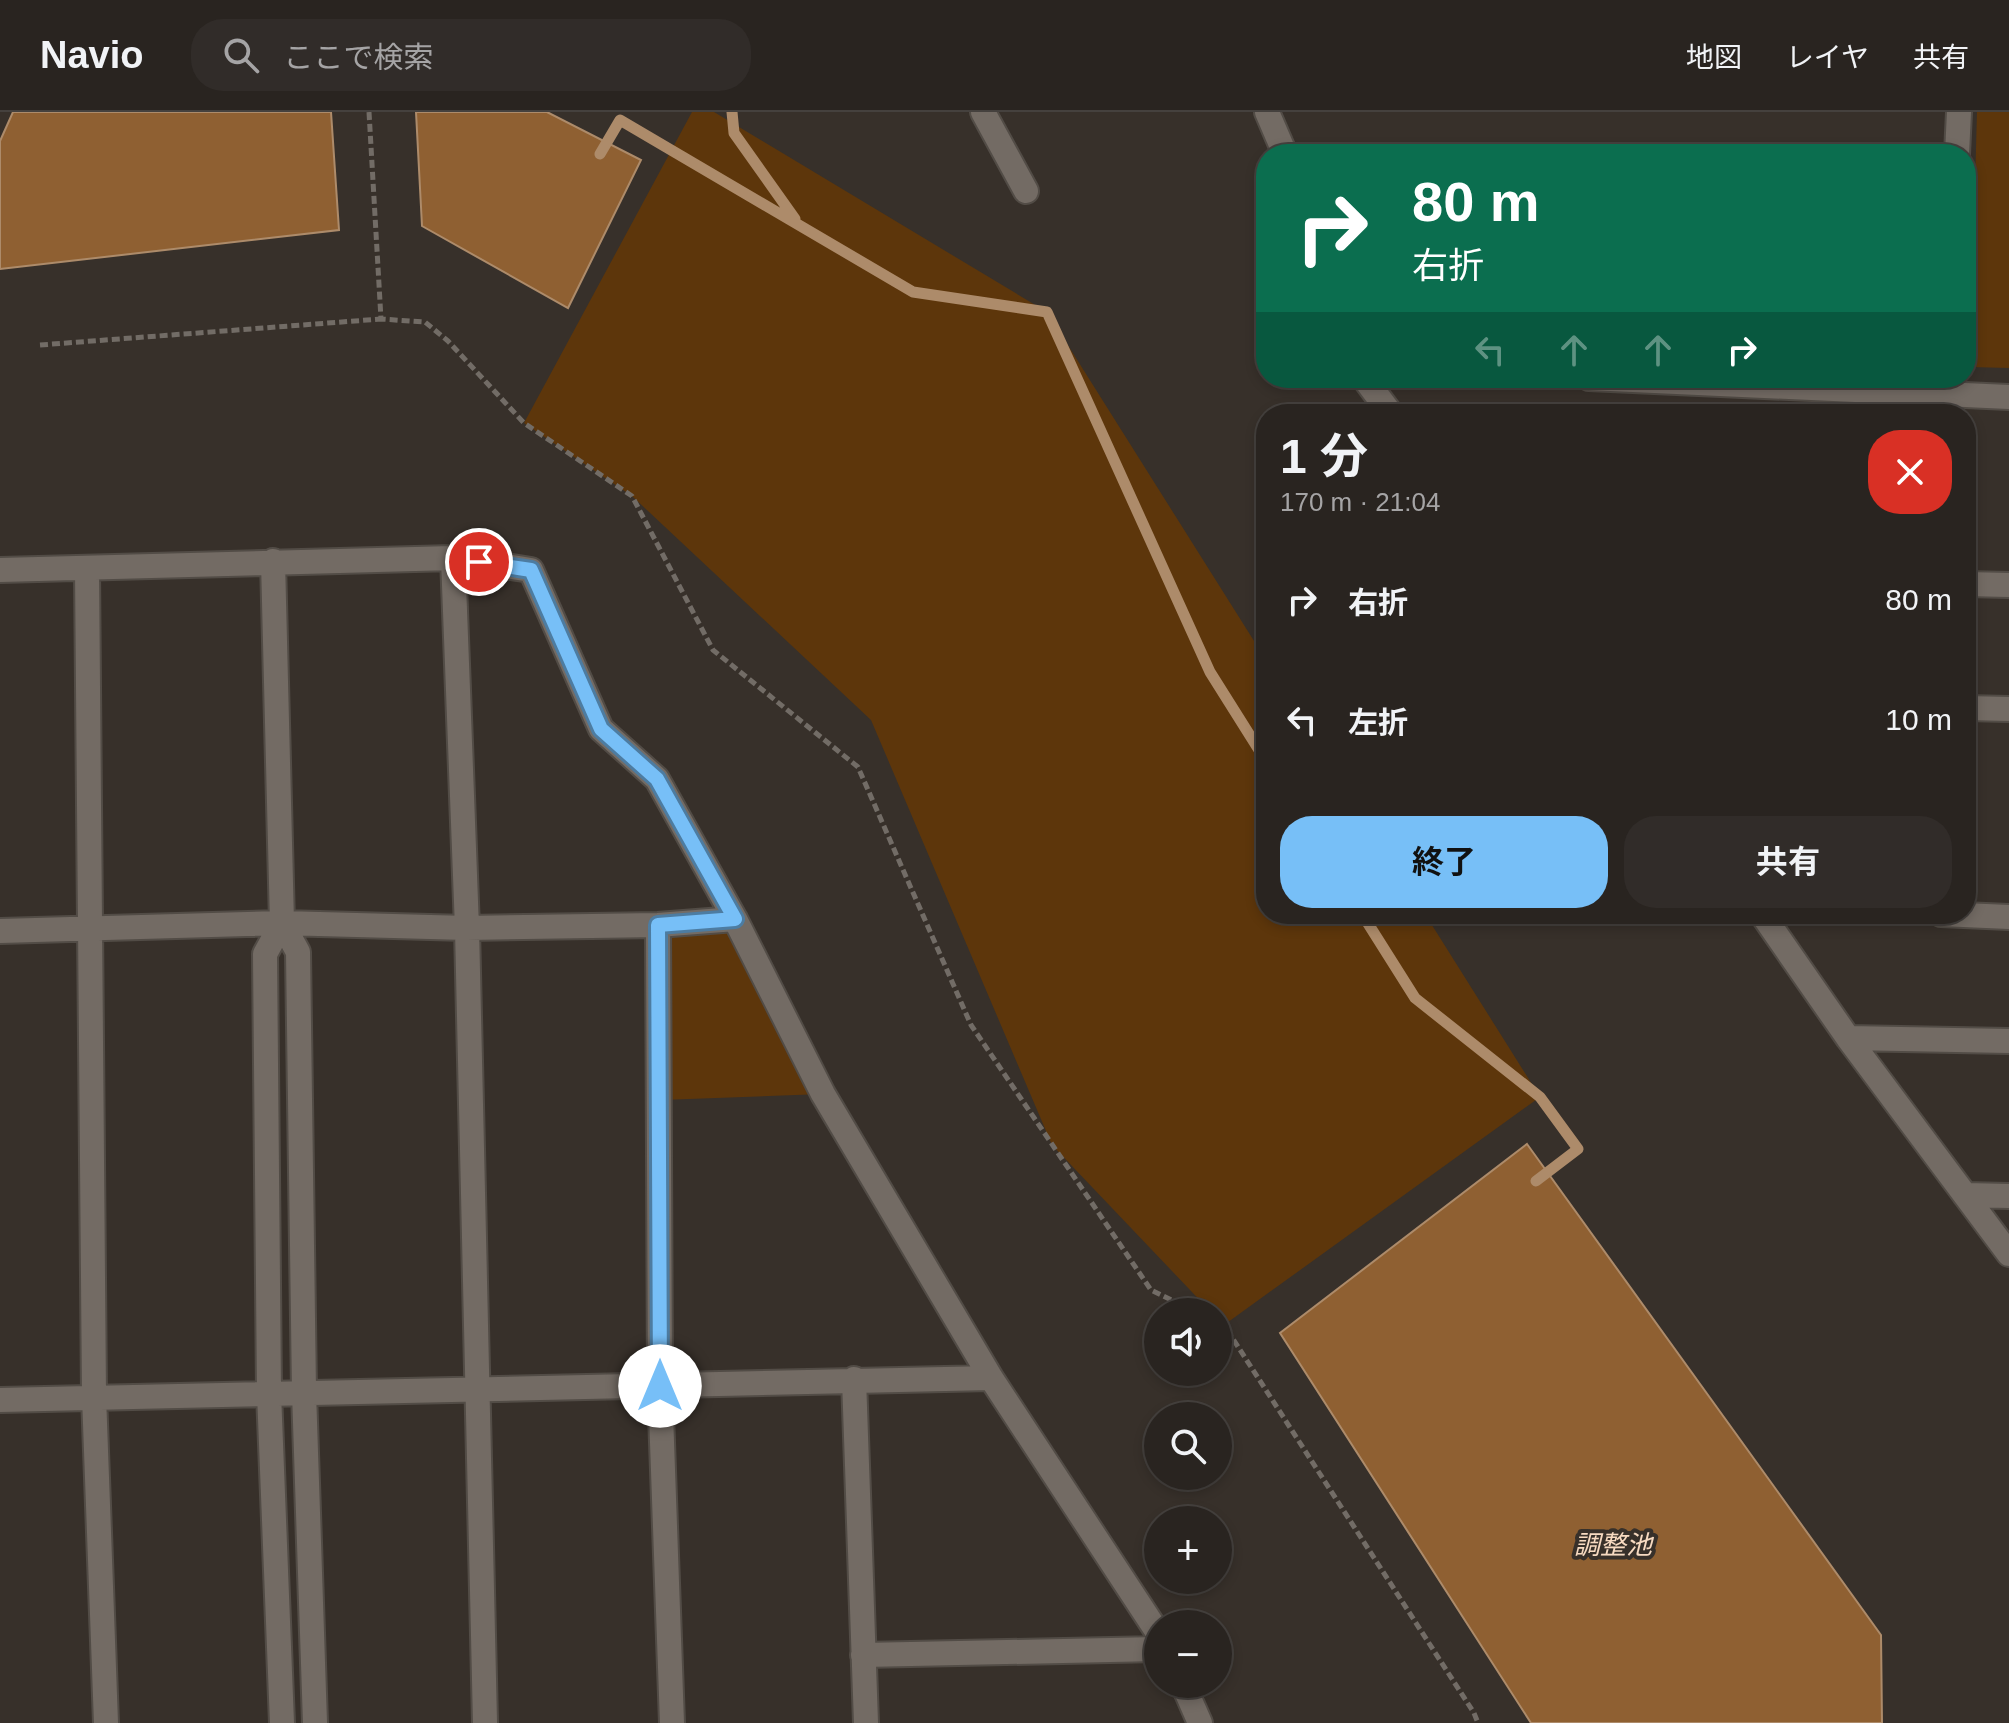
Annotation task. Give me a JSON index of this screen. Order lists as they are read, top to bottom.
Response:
{
  "water": ["調整池"],
  "page": {
    "header": "Navio",
    "search": "ここで検索",
    "nav": ["地図", "レイヤ", "共有"],
    "turn": ["80 m", "右折"],
    "heading": ["1 分", "170 m · 21:04"],
    "list": [
      {
        "name": "右折",
        "value": "80 m"
      },
      {
        "name": "左折",
        "value": "10 m"
      }
    ],
    "buttons": ["終了", "共有"],
    "map_buttons": ["+", "−"]
  }
}
